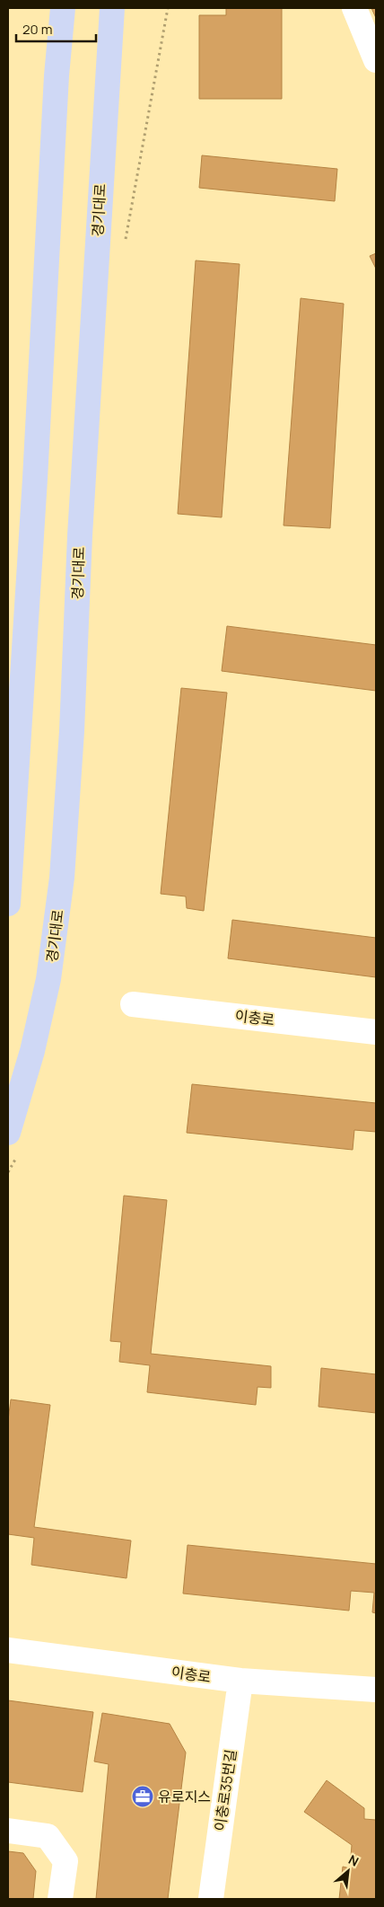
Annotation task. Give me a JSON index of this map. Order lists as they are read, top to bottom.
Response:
{
  "streets": {
    "main road": ["경기대로"],
    "street": ["이충로", "이충로35번길"]
  },
  "crossings": [
    ["이충로", "이충로35번길"]
  ],
  "places": {
    "office": ["유로지스"]
  },
  "scale_bar": "20 m",
  "north": "top right"
}
